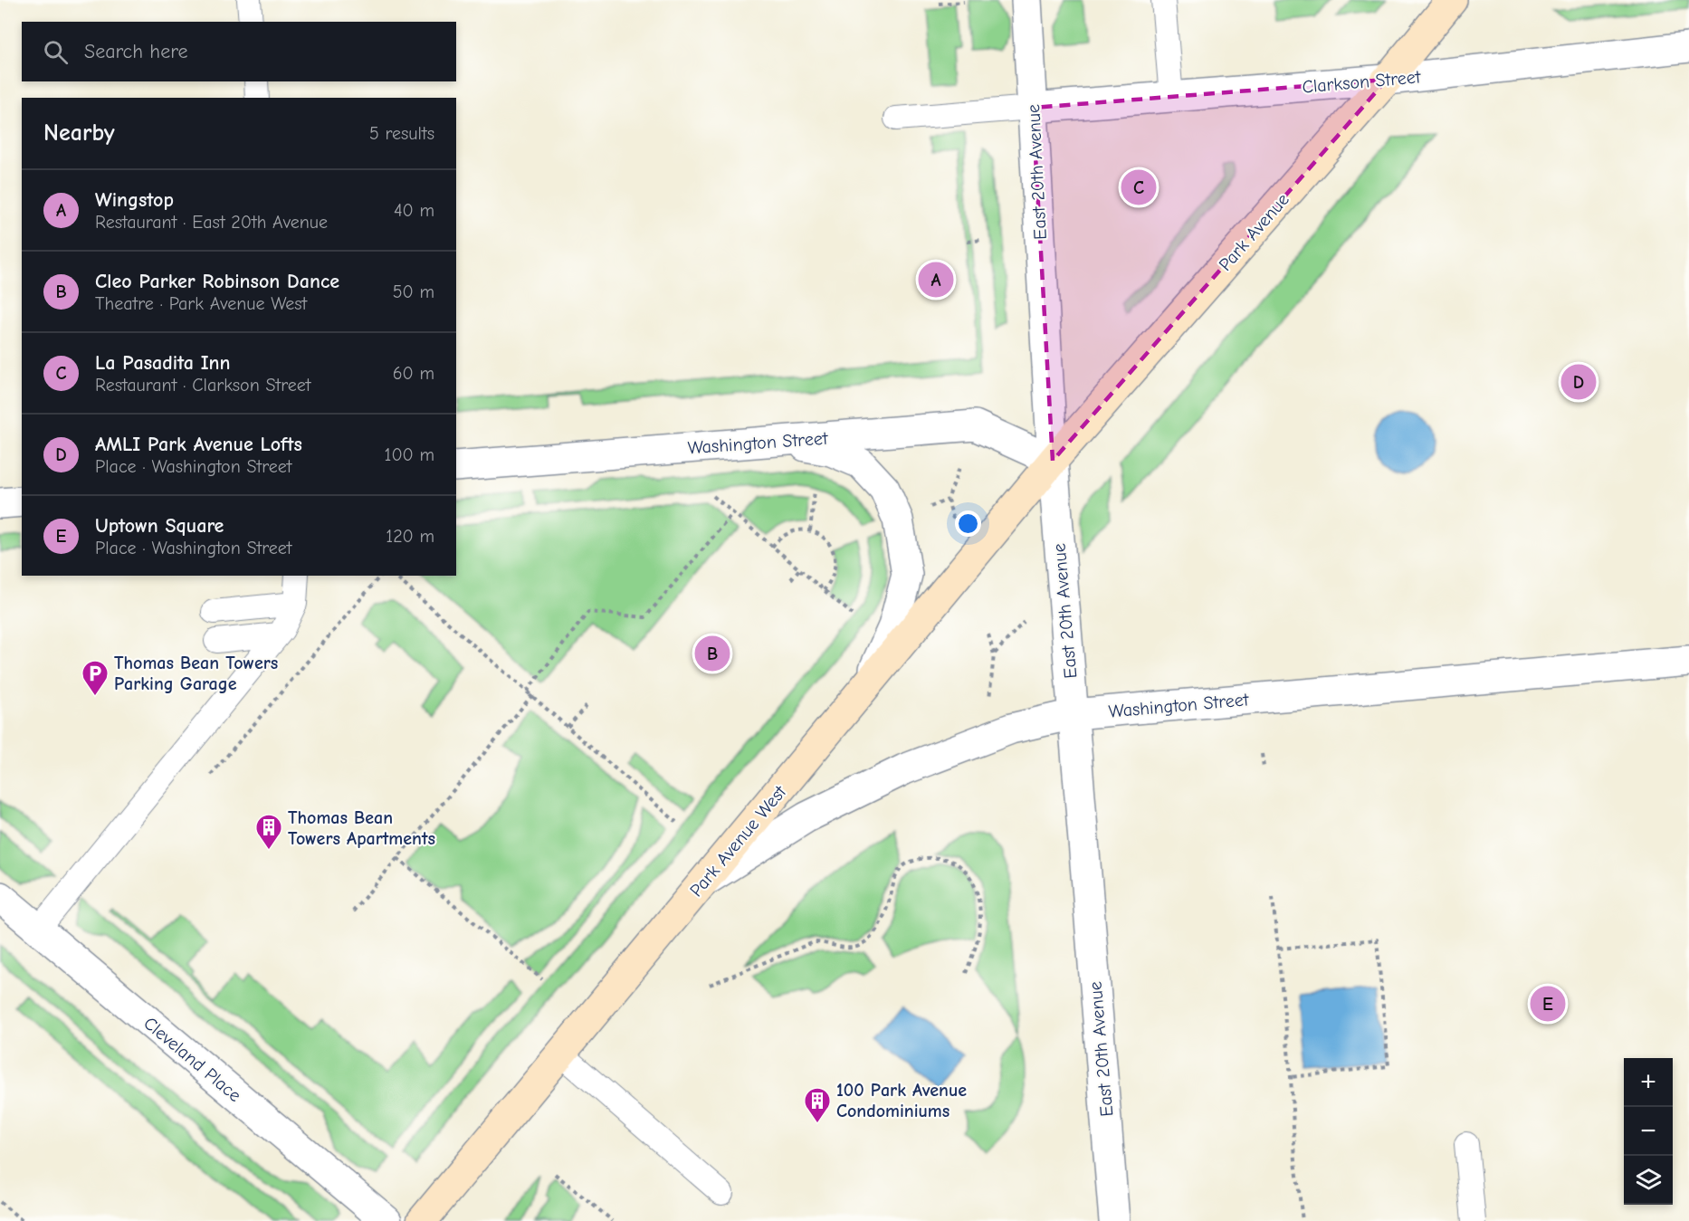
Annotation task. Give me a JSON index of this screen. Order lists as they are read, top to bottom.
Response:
{
  "streets": {
    "main road": ["Park Avenue", "Park Avenue West"],
    "street": [
      "Clarkson Street",
      "East 20th Avenue",
      "Washington Street",
      "Cleveland Place"
    ]
  },
  "crossings": [
    ["Clarkson Street", "East 20th Avenue"],
    ["Clarkson Street", "Park Avenue"],
    ["East 20th Avenue", "Park Avenue"],
    ["East 20th Avenue", "Washington Street"],
    ["East 20th Avenue", "Park Avenue West"],
    ["Park Avenue", "Washington Street"],
    ["Park Avenue", "Park Avenue West"],
    ["Washington Street", "Park Avenue West"]
  ],
  "places": {
    "parking": ["Thomas Bean Towers Parking Garage"],
    "building": ["Thomas Bean Towers Apartments", "100 Park Avenue Condominiums"]
  },
  "page": {
    "search": "Search here",
    "heading": ["Nearby", "5 results"],
    "pins": [
      "C",
      "A",
      "D",
      "B",
      "E"
    ],
    "list": [
      {
        "mark": "A",
        "name": "Wingstop",
        "note": "Restaurant · East 20th Avenue",
        "value": "40 m"
      },
      {
        "mark": "B",
        "name": "Cleo Parker Robinson Dance",
        "note": "Theatre · Park Avenue West",
        "value": "50 m"
      },
      {
        "mark": "C",
        "name": "La Pasadita Inn",
        "note": "Restaurant · Clarkson Street",
        "value": "60 m"
      },
      {
        "mark": "D",
        "name": "AMLI Park Avenue Lofts",
        "note": "Place · Washington Street",
        "value": "100 m"
      },
      {
        "mark": "E",
        "name": "Uptown Square",
        "note": "Place · Washington Street",
        "value": "120 m"
      }
    ],
    "map_buttons": ["+", "−"]
  }
}
